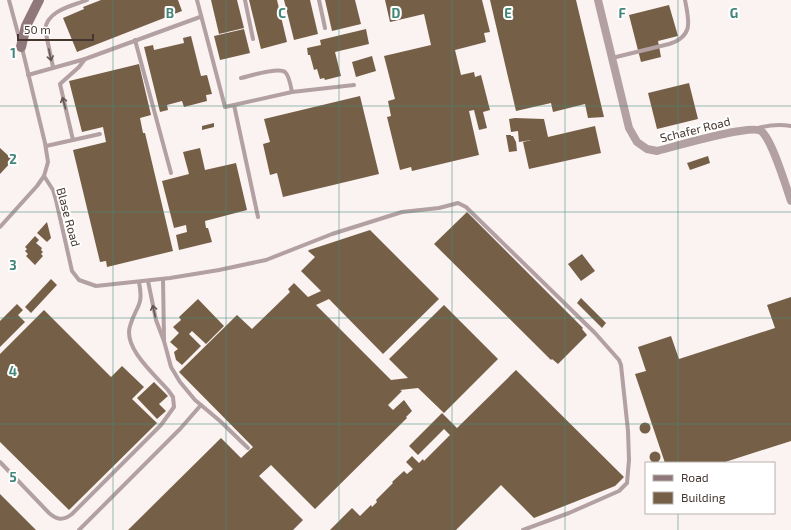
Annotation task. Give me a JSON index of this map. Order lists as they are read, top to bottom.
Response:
{
  "streets": {
    "street": ["Schafer Road"],
    "lane": ["Blase Road"]
  },
  "legend": ["Road", "Building"],
  "scale_bar": "50 m",
  "grid": {
    "columns": [
      "B",
      "C",
      "D",
      "E",
      "F",
      "G"
    ],
    "rows": [
      "1",
      "2",
      "3",
      "4",
      "5"
    ]
  }
}
